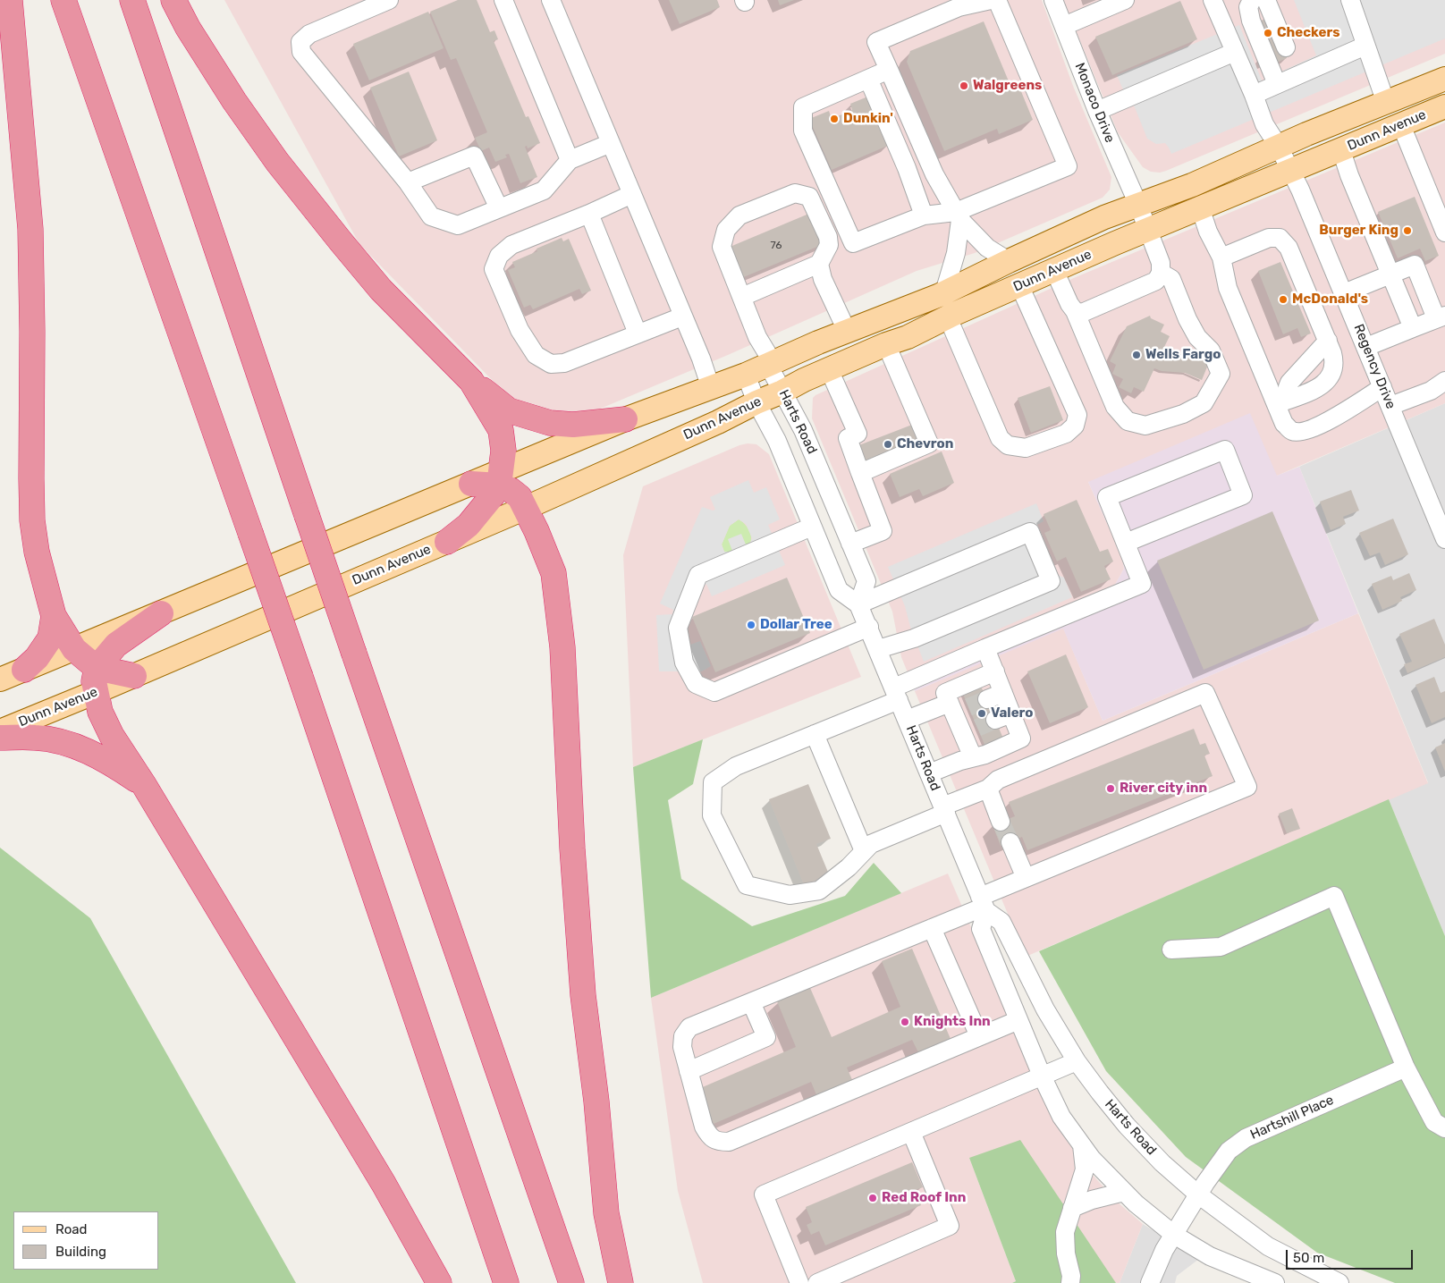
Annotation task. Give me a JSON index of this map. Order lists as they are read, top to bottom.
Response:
{
  "streets": {
    "main road": ["Dunn Avenue"],
    "street": [
      "Monaco Drive",
      "Regency Drive",
      "Harts Road",
      "Hartshill Place"
    ]
  },
  "crossings": [
    ["Monaco Drive", "Dunn Avenue"],
    ["Dunn Avenue", "Regency Drive"],
    ["Dunn Avenue", "Harts Road"],
    ["Harts Road", "Hartshill Place"]
  ],
  "places": [
    "Checkers",
    "Walgreens",
    "Dunkin'",
    "Burger King",
    "McDonald's",
    "Wells Fargo",
    "Chevron",
    "Dollar Tree",
    "Valero",
    "River city inn",
    "Knights Inn",
    "Red Roof Inn"
  ],
  "house_numbers": ["76"],
  "legend": ["Road", "Building"],
  "scale_bar": "50 m"
}
